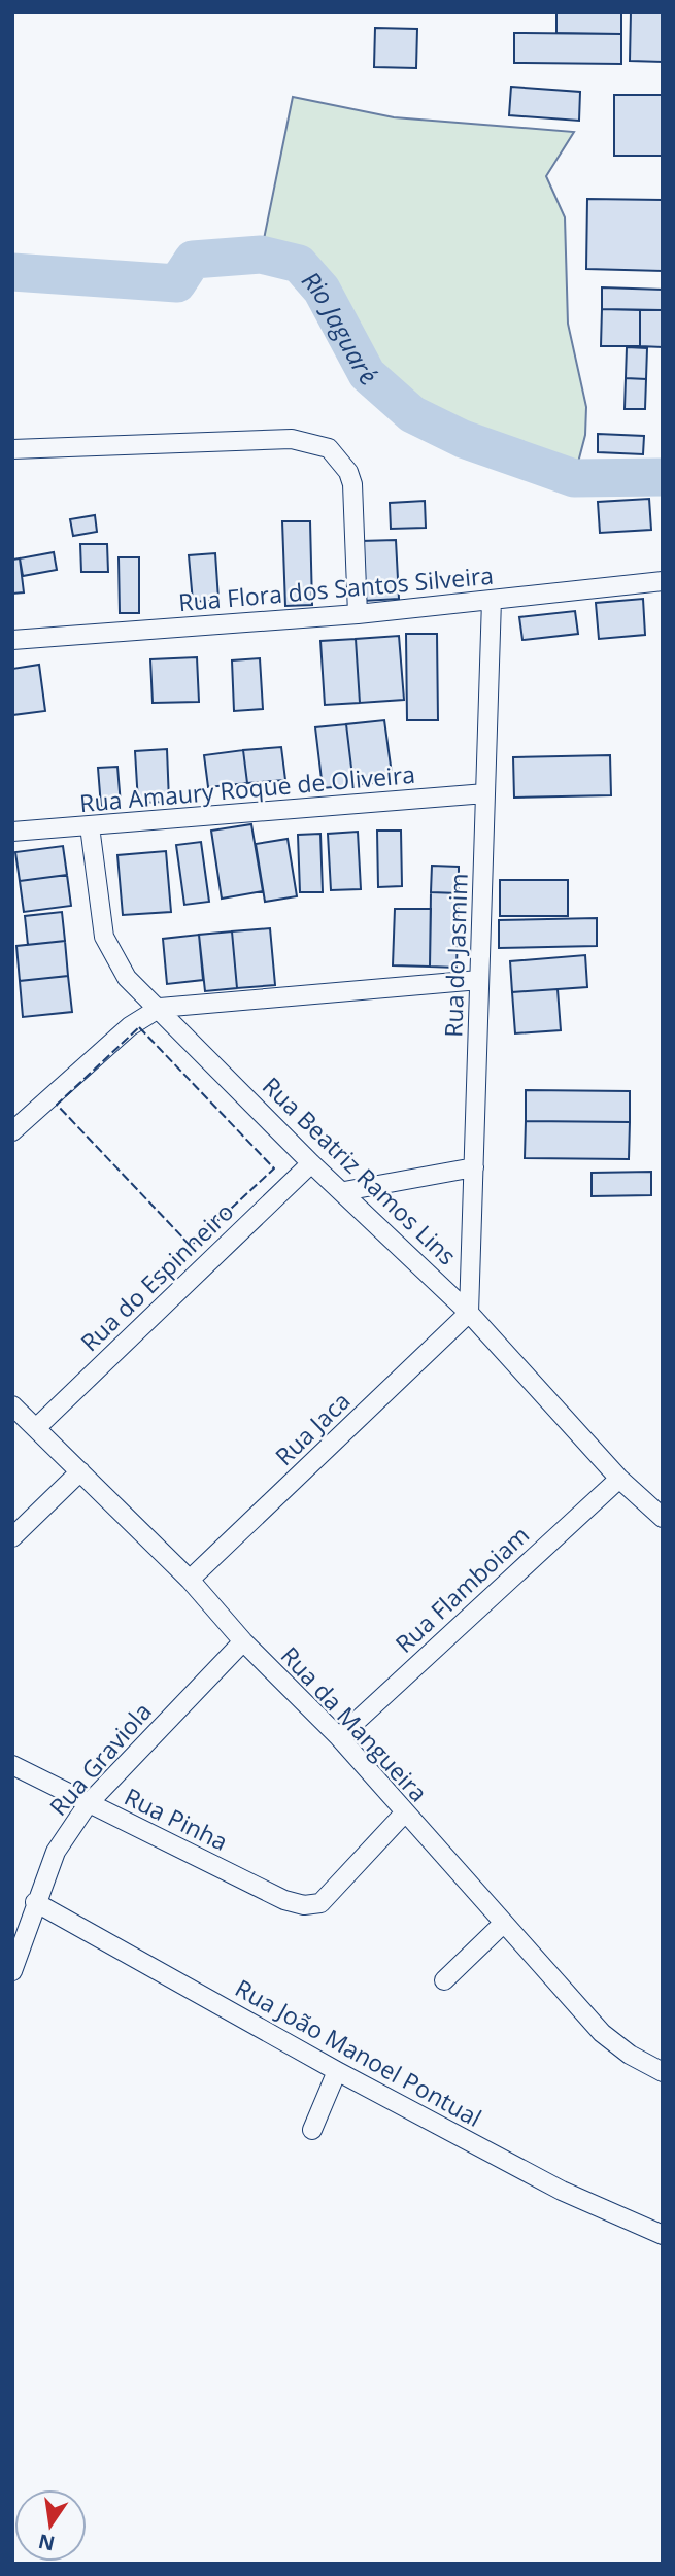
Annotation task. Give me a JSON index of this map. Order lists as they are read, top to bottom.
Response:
{
  "streets": {
    "street": [
      "Rua Flora dos Santos Silveira",
      "Rua Amaury Roque de Oliveira",
      "Rua do Jasmim",
      "Rua Beatriz Ramos Lins",
      "Rua do Espinheiro",
      "Rua Jaca",
      "Rua Flamboiam",
      "Rua da Mangueira",
      "Rua Graviola",
      "Rua Pinha",
      "Rua João Manoel Pontual"
    ]
  },
  "crossings": [
    ["Rua Flora dos Santos Silveira", "Rua do Jasmim"],
    ["Rua Amaury Roque de Oliveira", "Rua do Jasmim"],
    ["Rua Amaury Roque de Oliveira", "Rua Beatriz Ramos Lins"],
    ["Rua do Jasmim", "Rua Beatriz Ramos Lins"],
    ["Rua do Jasmim", "Rua Jaca"],
    ["Rua Beatriz Ramos Lins", "Rua do Espinheiro"],
    ["Rua Beatriz Ramos Lins", "Rua Jaca"],
    ["Rua Beatriz Ramos Lins", "Rua Flamboiam"],
    ["Rua do Espinheiro", "Rua da Mangueira"],
    ["Rua Jaca", "Rua da Mangueira"],
    ["Rua Flamboiam", "Rua da Mangueira"],
    ["Rua da Mangueira", "Rua Graviola"],
    ["Rua da Mangueira", "Rua Pinha"],
    ["Rua Graviola", "Rua Pinha"],
    ["Rua Graviola", "Rua João Manoel Pontual"]
  ],
  "water": ["Rio Jaguaré"],
  "north": "bottom"
}
